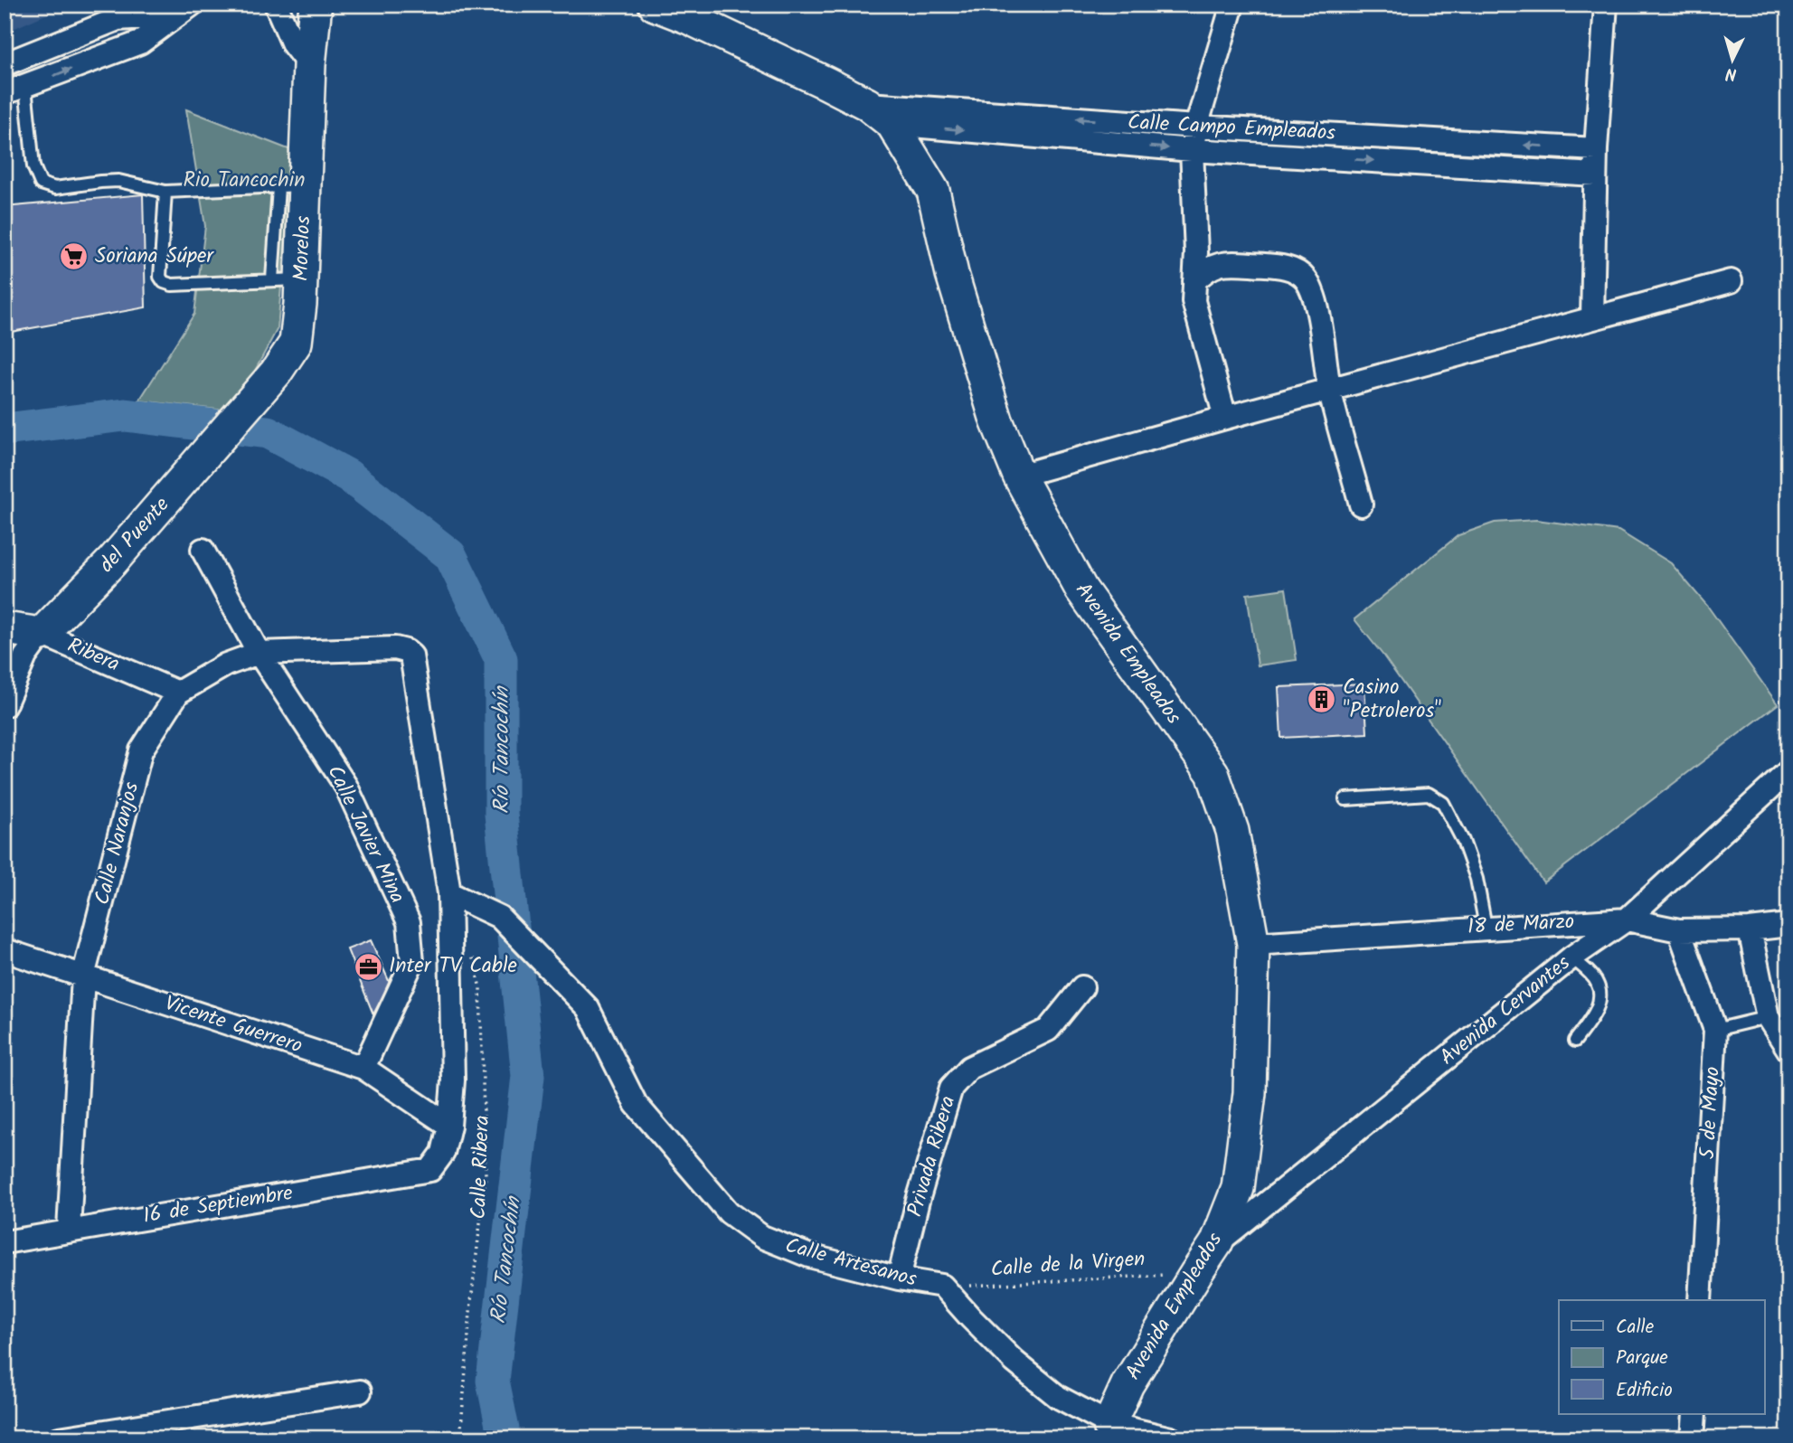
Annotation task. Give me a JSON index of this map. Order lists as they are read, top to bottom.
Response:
{
  "streets": {
    "street": [
      "Calle Campo Empleados",
      "Morelos",
      "del Puente",
      "Avenida Empleados",
      "Ribera",
      "Calle Javier Mina",
      "Calle Naranjos",
      "18 de Marzo",
      "Avenida Cervantes",
      "Vicente Guerrero",
      "5 de Mayo",
      "Privada Ribera",
      "Calle Ribera",
      "16 de Septiembre",
      "Calle Artesanos"
    ],
    "path": ["Calle de la Virgen"]
  },
  "crossings": [
    ["Calle Campo Empleados", "Avenida Empleados"],
    ["Morelos", "del Puente"],
    ["del Puente", "Ribera"],
    ["Avenida Empleados", "18 de Marzo"],
    ["Avenida Empleados", "Avenida Cervantes"],
    ["Avenida Empleados", "Calle Artesanos"],
    ["Avenida Empleados", "Calle de la Virgen"],
    ["Ribera", "Calle Naranjos"],
    ["Calle Javier Mina", "Calle Naranjos"],
    ["Calle Javier Mina", "Vicente Guerrero"],
    ["Calle Naranjos", "Vicente Guerrero"],
    ["Calle Naranjos", "Calle Ribera"],
    ["Calle Naranjos", "16 de Septiembre"],
    ["18 de Marzo", "Avenida Cervantes"],
    ["18 de Marzo", "5 de Mayo"],
    ["Vicente Guerrero", "Calle Ribera"],
    ["Privada Ribera", "Calle Artesanos"],
    ["Calle Ribera", "16 de Septiembre"],
    ["Calle Ribera", "Calle Artesanos"],
    ["Calle Artesanos", "Calle de la Virgen"]
  ],
  "water": ["Río Tancochín"],
  "parks": ["Rio Tancochin"],
  "places": {
    "supermarket": ["Soriana Súper"],
    "building": ["Casino \"Petroleros\""],
    "office": ["Inter TV Cable"]
  },
  "legend": ["Calle", "Parque", "Edificio"],
  "north": "bottom"
}
